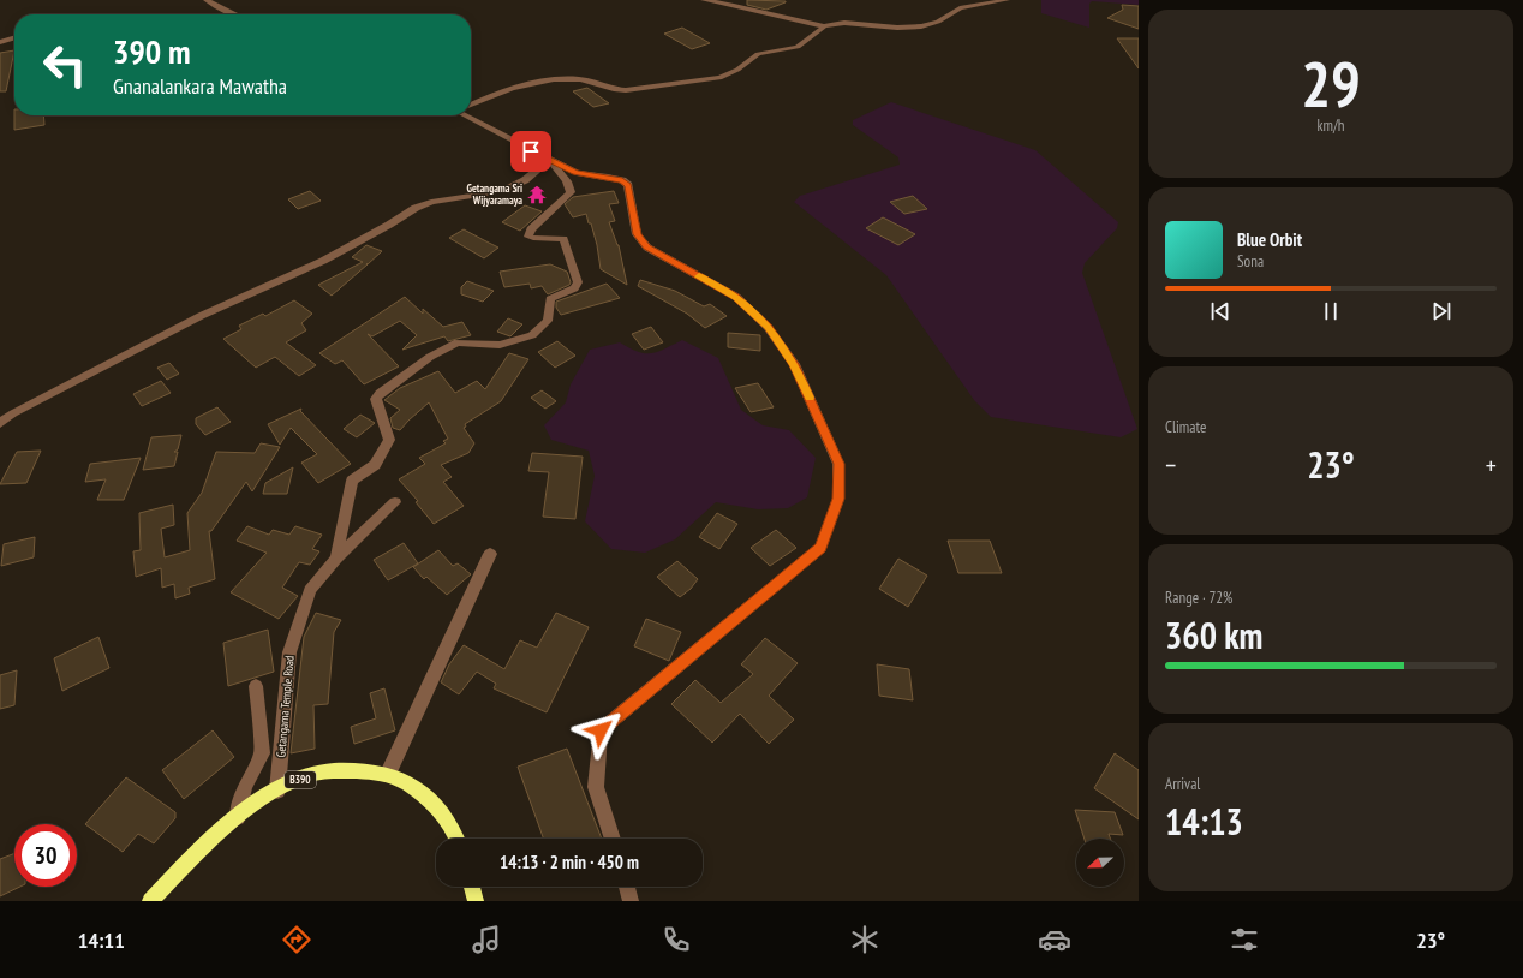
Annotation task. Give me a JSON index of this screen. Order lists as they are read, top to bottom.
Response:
{
  "streets": {
    "main road": ["B390"],
    "street": ["Getangama Temple Road"]
  },
  "crossings": [
    ["Getangama Temple Road", "B390"]
  ],
  "places": {
    "temple": ["Getangama Sri Wijyaramaya"]
  },
  "north": "left",
  "page": {
    "tile": [
      ["29", "km/h"],
      "Climate",
      ["Range · 72%", "360 km"],
      ["Arrival", "14:13"]
    ],
    "turn": ["390 m", "Gnanalankara Mawatha"],
    "song": ["Blue Orbit", "Sona"],
    "heat": ["−", "23°", "+"],
    "limit": "30",
    "trip": "14:13 · 2 min · 450 m",
    "tabs": ["14:11", "23°"]
  }
}
